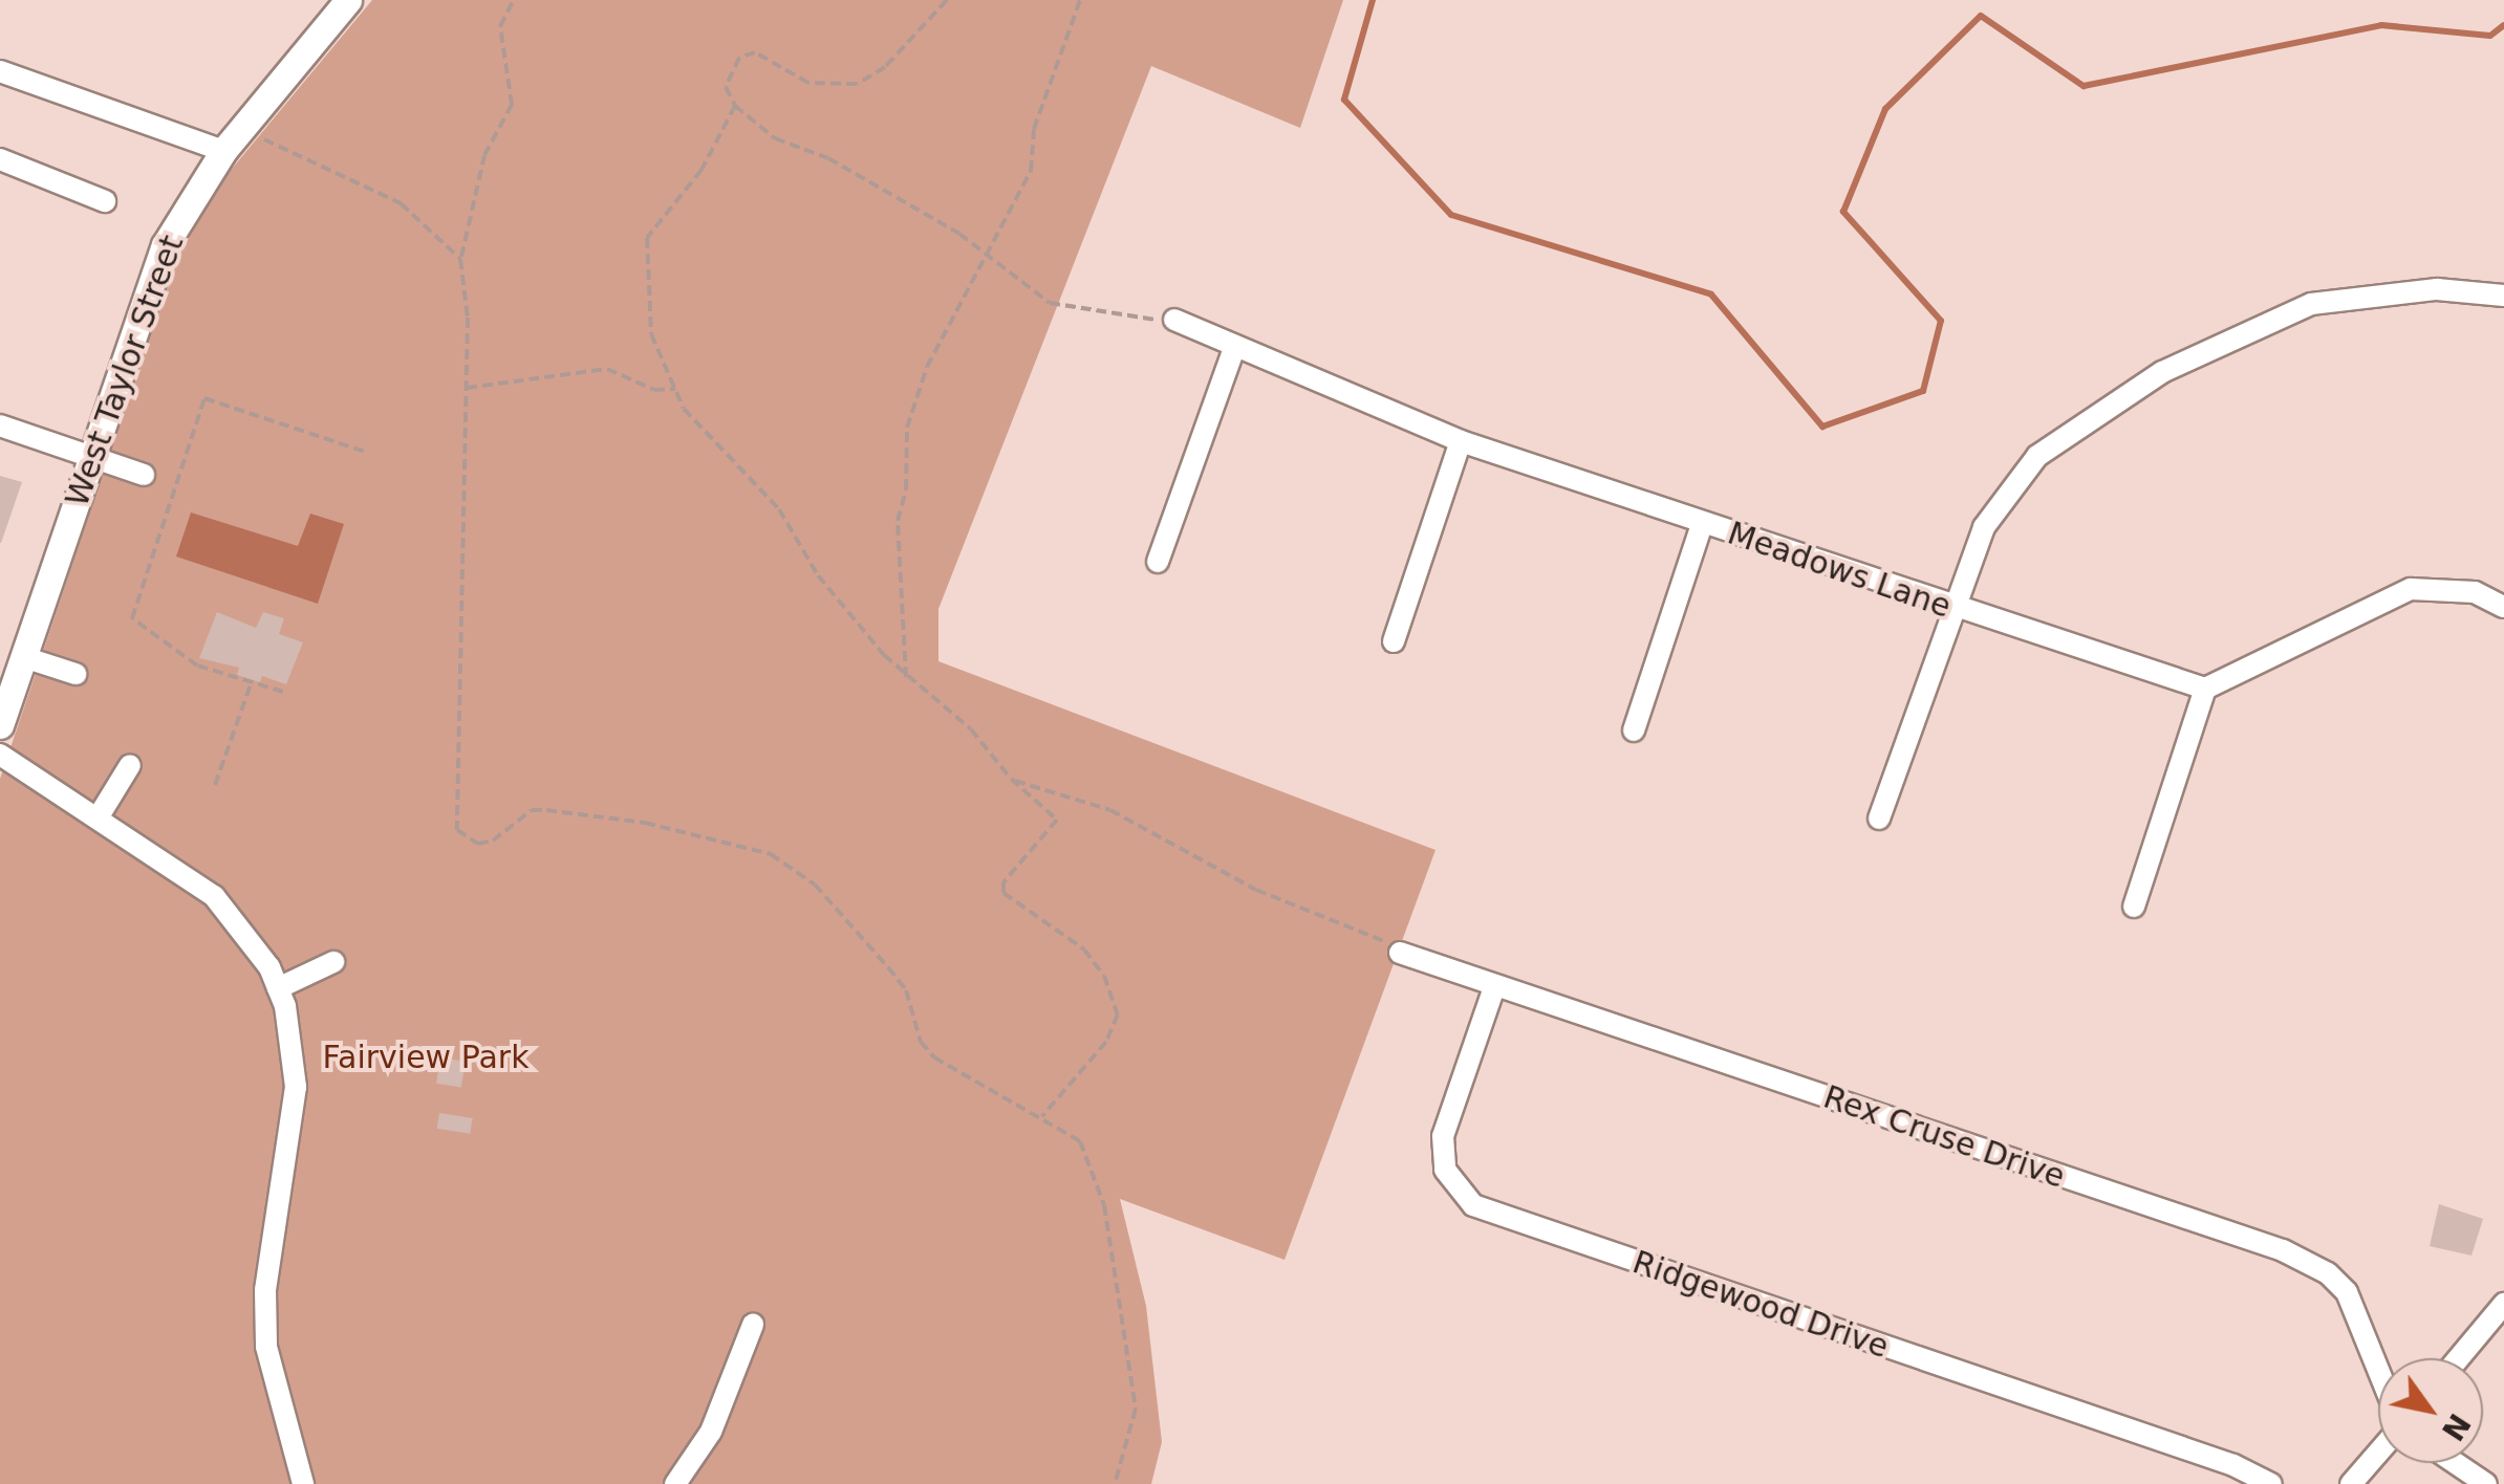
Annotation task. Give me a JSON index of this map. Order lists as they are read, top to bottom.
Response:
{
  "streets": {
    "main road": ["West Taylor Street"],
    "street": ["Meadows Lane", "Rex Cruse Drive", "Ridgewood Drive"]
  },
  "crossings": [
    ["Rex Cruse Drive", "Ridgewood Drive"]
  ],
  "parks": ["Fairview Park"],
  "north": "bottom right"
}
